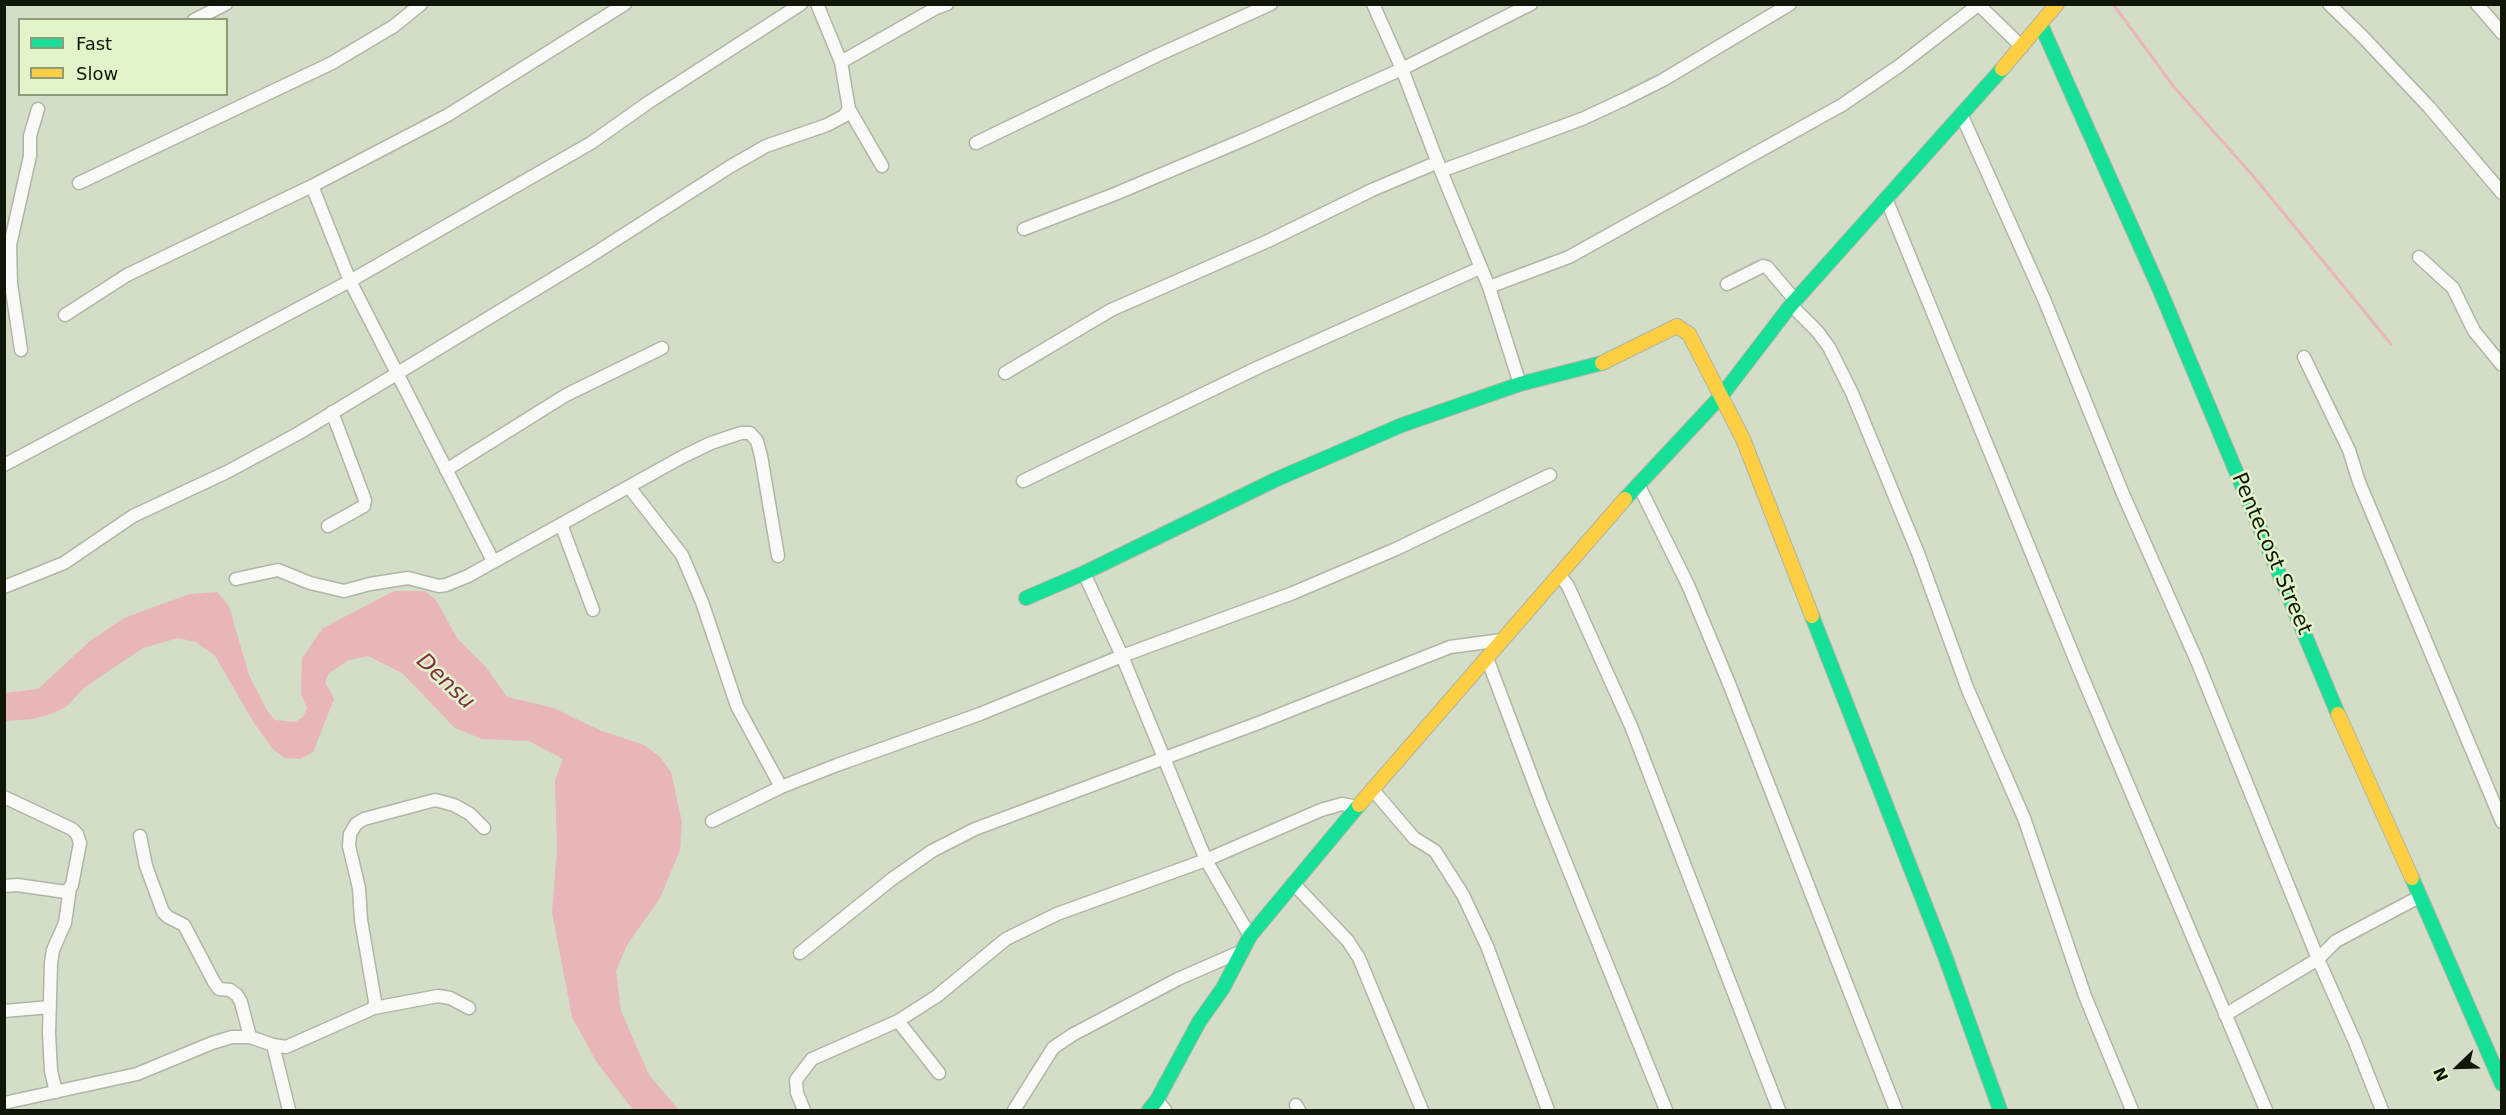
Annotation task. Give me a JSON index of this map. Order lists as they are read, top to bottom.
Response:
{
  "streets": {
    "street": ["Pentecost Street"]
  },
  "water": ["Densu"],
  "legend": ["Fast", "Slow"],
  "north": "bottom left"
}
